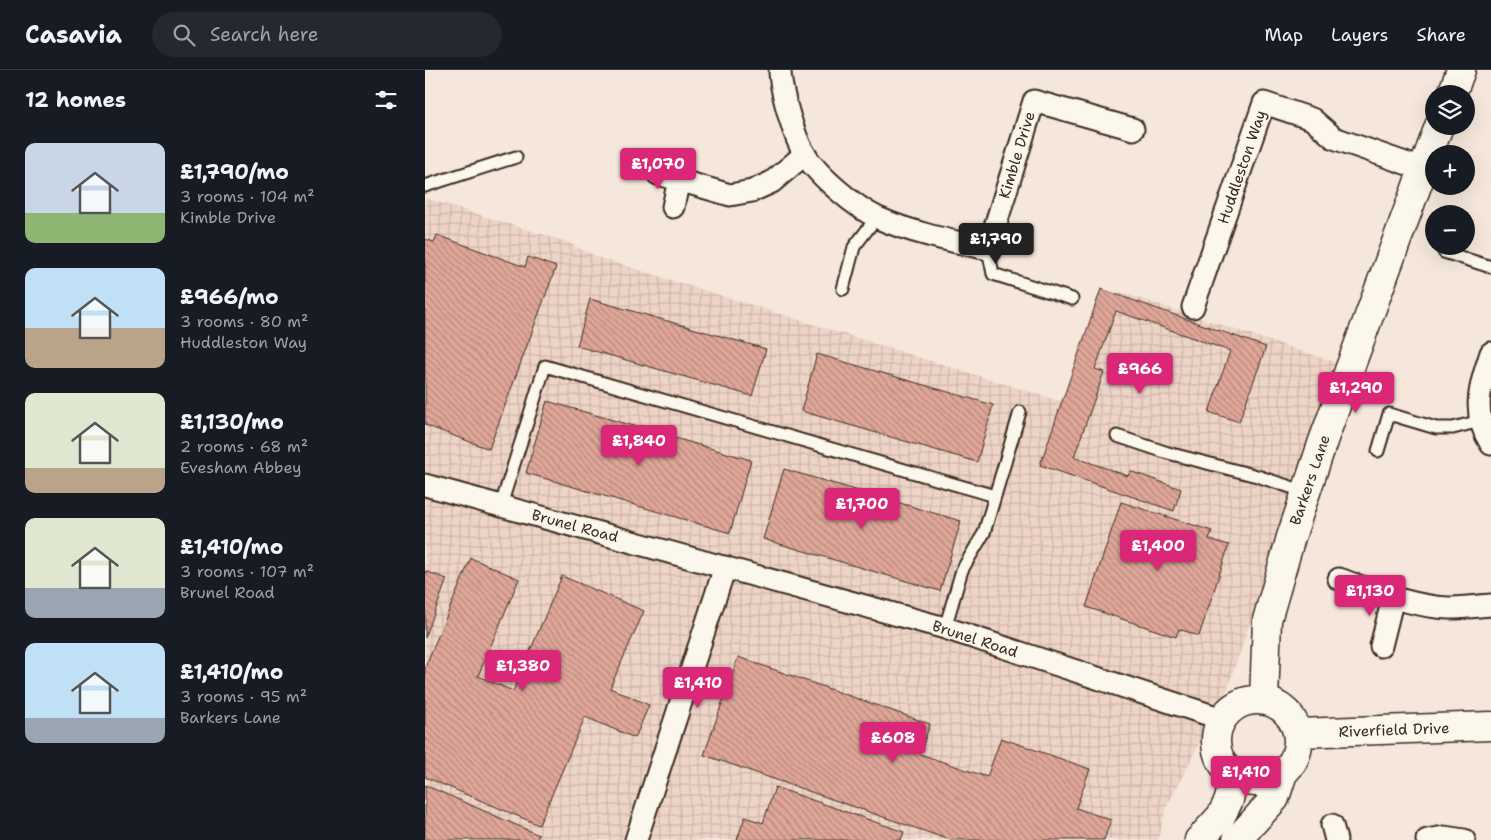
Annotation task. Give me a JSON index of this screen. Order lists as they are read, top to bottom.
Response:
{
  "streets": {
    "street": [
      "Kimble Drive",
      "Huddleston Way",
      "Barkers Lane",
      "Brunel Road",
      "Riverfield Drive"
    ]
  },
  "crossings": [
    ["Huddleston Way", "Barkers Lane"],
    ["Barkers Lane", "Brunel Road"],
    ["Barkers Lane", "Riverfield Drive"],
    ["Brunel Road", "Riverfield Drive"]
  ],
  "page": {
    "header": "Casavia",
    "search": "Search here",
    "nav": ["Map", "Layers", "Share"],
    "heading": "12 homes",
    "map_buttons": ["+", "−"],
    "list": [
      {
        "name": "£1,790/mo",
        "note": "3 rooms · 104 m² · Kimble Drive"
      },
      {
        "name": "£966/mo",
        "note": "3 rooms · 80 m² · Huddleston Way"
      },
      {
        "name": "£1,130/mo",
        "note": "2 rooms · 68 m² · Evesham Abbey"
      },
      {
        "name": "£1,410/mo",
        "note": "3 rooms · 107 m² · Brunel Road"
      },
      {
        "name": "£1,410/mo",
        "note": "3 rooms · 95 m² · Barkers Lane"
      }
    ],
    "price": [
      "£1,070",
      "£1,790",
      "£966",
      "£1,290",
      "£1,840",
      "£1,700",
      "£1,400",
      "£1,130",
      "£1,380",
      "£1,410",
      "£608",
      "£1,410"
    ]
  }
}
